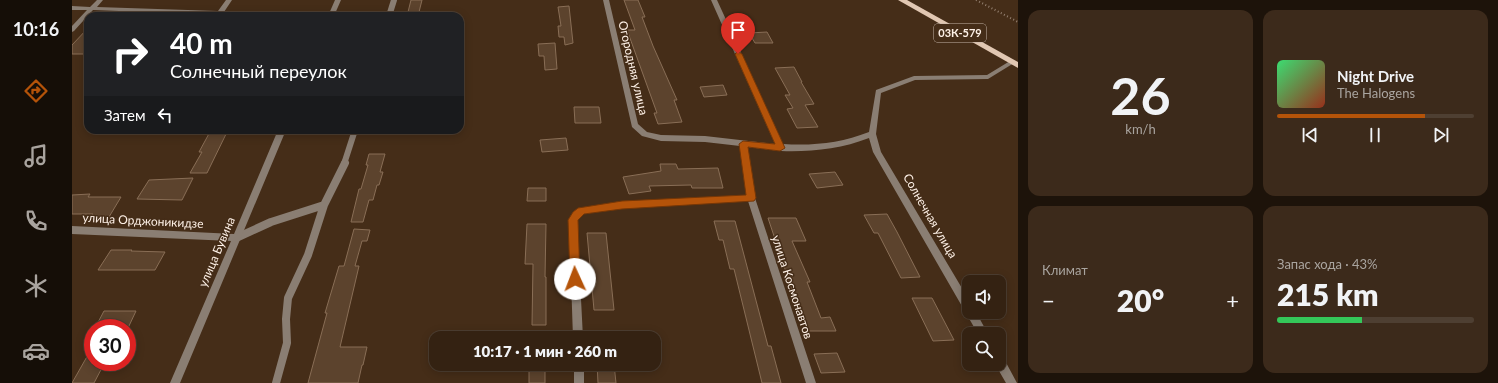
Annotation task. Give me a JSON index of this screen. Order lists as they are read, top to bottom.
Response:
{
  "streets": {
    "main road": ["03К-579"],
    "street": [
      "Огородняя улица",
      "Солнечная улица",
      "улица Орджоникидзе",
      "улица Бувина",
      "улица Космонавтов"
    ]
  },
  "crossings": [
    ["Огородняя улица", "Солнечная улица"],
    ["Огородняя улица", "улица Космонавтов"],
    ["улица Орджоникидзе", "улица Бувина"]
  ],
  "page": {
    "tabs": "10:16",
    "tile": [
      ["26", "km/h"],
      "Климат",
      ["Запас хода · 43%", "215 km"]
    ],
    "turn": ["40 m", "Солнечный переулок"],
    "song": ["Night Drive", "The Halogens"],
    "then": "Затем",
    "heat": ["−", "20°", "+"],
    "limit": "30",
    "trip": "10:17 · 1 мин · 260 m"
  }
}
